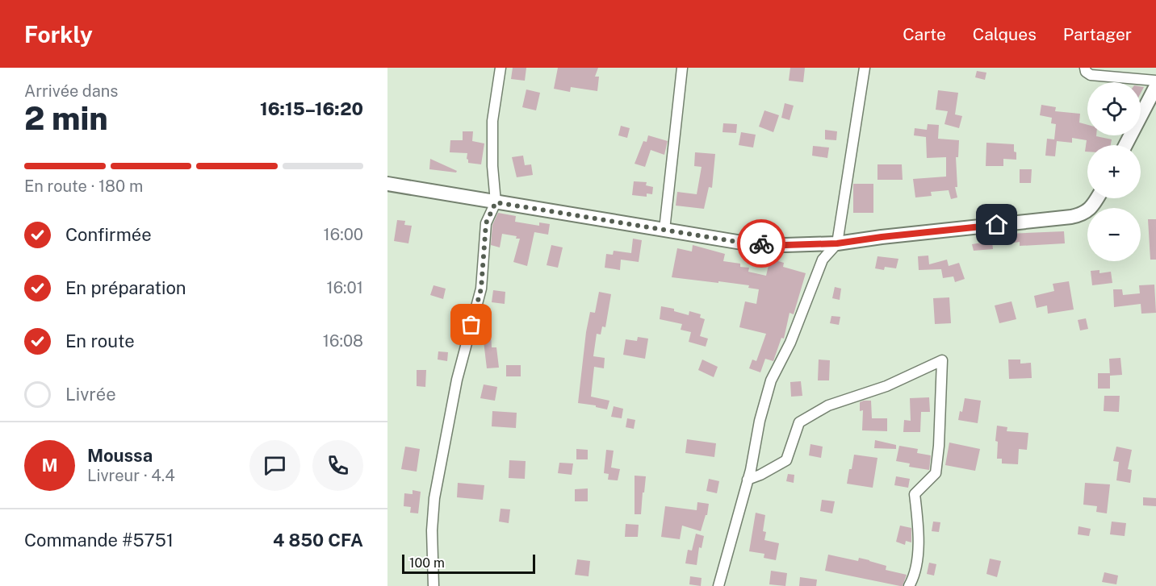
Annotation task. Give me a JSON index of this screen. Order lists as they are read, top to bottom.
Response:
{
  "scale_bar": "100 m",
  "page": {
    "header": "Forkly",
    "nav": ["Carte", "Calques", "Partager"],
    "heading": ["2 min", "Arrivée dans", "16:15–16:20"],
    "panel": [
      "Moussa",
      "Livreur · 4.4",
      "Commande #5751",
      "4 850 CFA"
    ],
    "map_buttons": ["+", "−"],
    "bar": "En route · 180 m",
    "list": [
      ["Confirmée", "16:00"],
      ["En préparation", "16:01"],
      ["En route", "16:08"],
      "Livrée"
    ],
    "round": "M",
    "scale": "100 m"
  }
}
